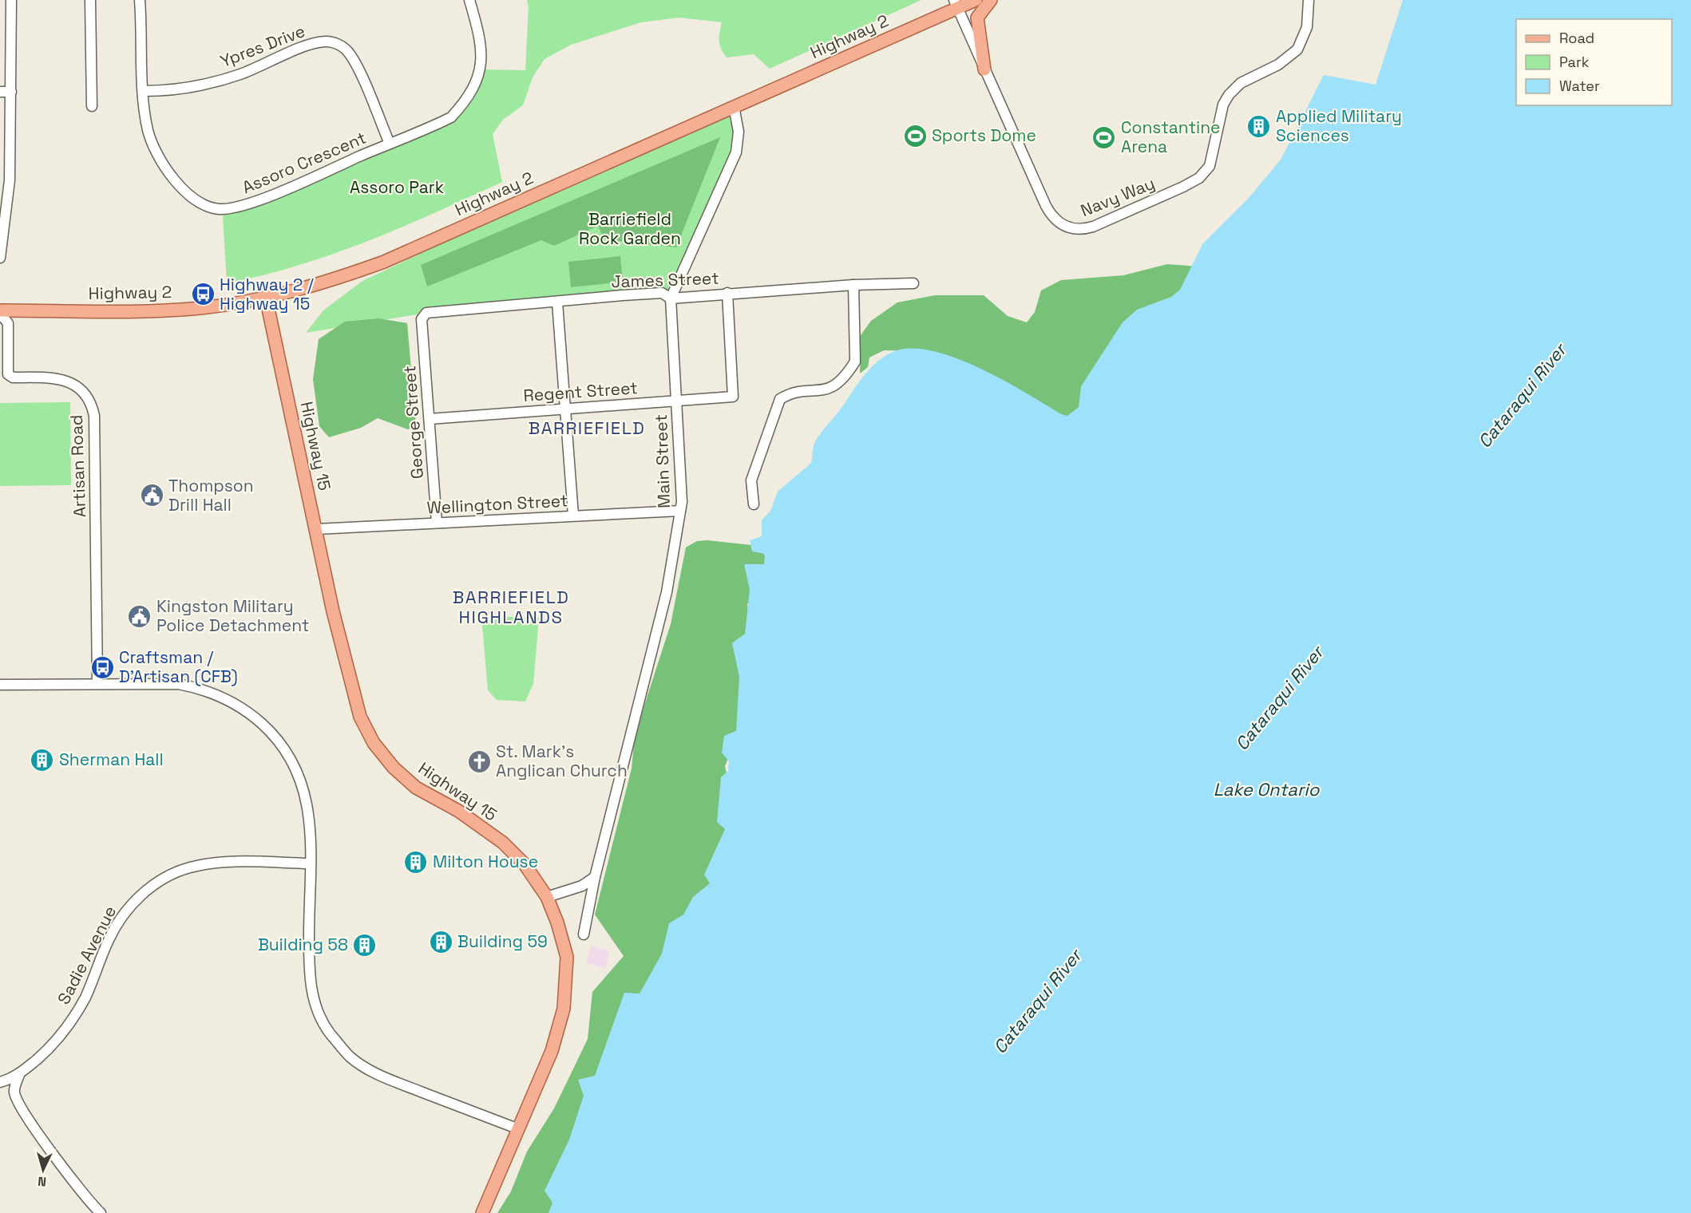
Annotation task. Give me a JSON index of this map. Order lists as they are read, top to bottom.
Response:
{
  "streets": {
    "main road": ["Highway 2", "Highway 15"],
    "street": [
      "Ypres Drive",
      "Assoro Crescent",
      "Navy Way",
      "James Street",
      "Regent Street",
      "George Street",
      "Main Street",
      "Artisan Road",
      "Wellington Street",
      "Sadie Avenue"
    ]
  },
  "crossings": [
    ["Highway 2", "Navy Way"],
    ["Highway 2", "Highway 15"],
    ["Highway 2", "Main Street"],
    ["Highway 2", "Artisan Road"],
    ["Ypres Drive", "Assoro Crescent"],
    ["James Street", "Regent Street"],
    ["James Street", "George Street"],
    ["James Street", "Main Street"],
    ["Regent Street", "George Street"],
    ["Regent Street", "Main Street"],
    ["George Street", "Wellington Street"],
    ["Highway 15", "Wellington Street"],
    ["Main Street", "Wellington Street"]
  ],
  "districts": ["BARRIEFIELD", "BARRIEFIELD HIGHLANDS"],
  "water": ["Cataraqui River", "Lake Ontario"],
  "parks": ["Assoro Park", "Barriefield Rock Garden"],
  "places": {
    "building": [
      "Applied Military Sciences",
      "Sherman Hall",
      "Milton House",
      "Building 59",
      "Building 58"
    ],
    "sports": ["Sports Dome", "Constantine Arena"],
    "bus stop": ["Highway 2 / Highway 15", "Craftsman / D'Artisan (CFB)"],
    "public building": ["Thompson Drill Hall", "Kingston Military Police Detachment"],
    "church": ["St. Mark's Anglican Church"]
  },
  "legend": ["Road", "Park", "Water"],
  "north": "bottom"
}
